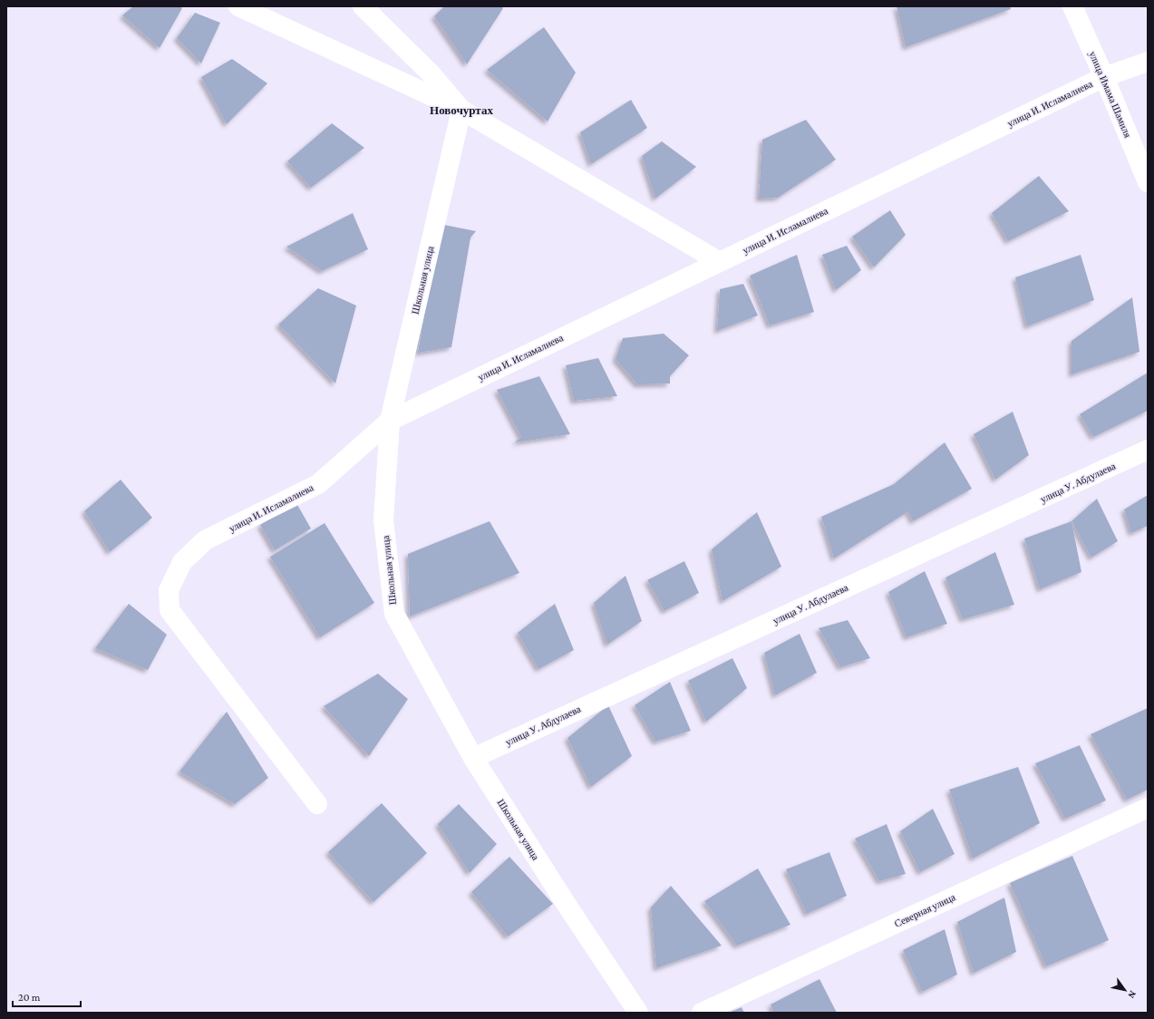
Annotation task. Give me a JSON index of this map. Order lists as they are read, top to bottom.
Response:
{
  "streets": {
    "street": [
      "улица Имама Шамиля",
      "улица И. Исламалиева",
      "Школьная улица",
      "улица У. Абдулаева",
      "Северная улица"
    ]
  },
  "crossings": [
    ["улица Имама Шамиля", "улица И. Исламалиева"],
    ["улица И. Исламалиева", "Школьная улица"],
    ["Школьная улица", "улица У. Абдулаева"]
  ],
  "districts": ["Новочуртах"],
  "scale_bar": "20 m",
  "north": "bottom right"
}
